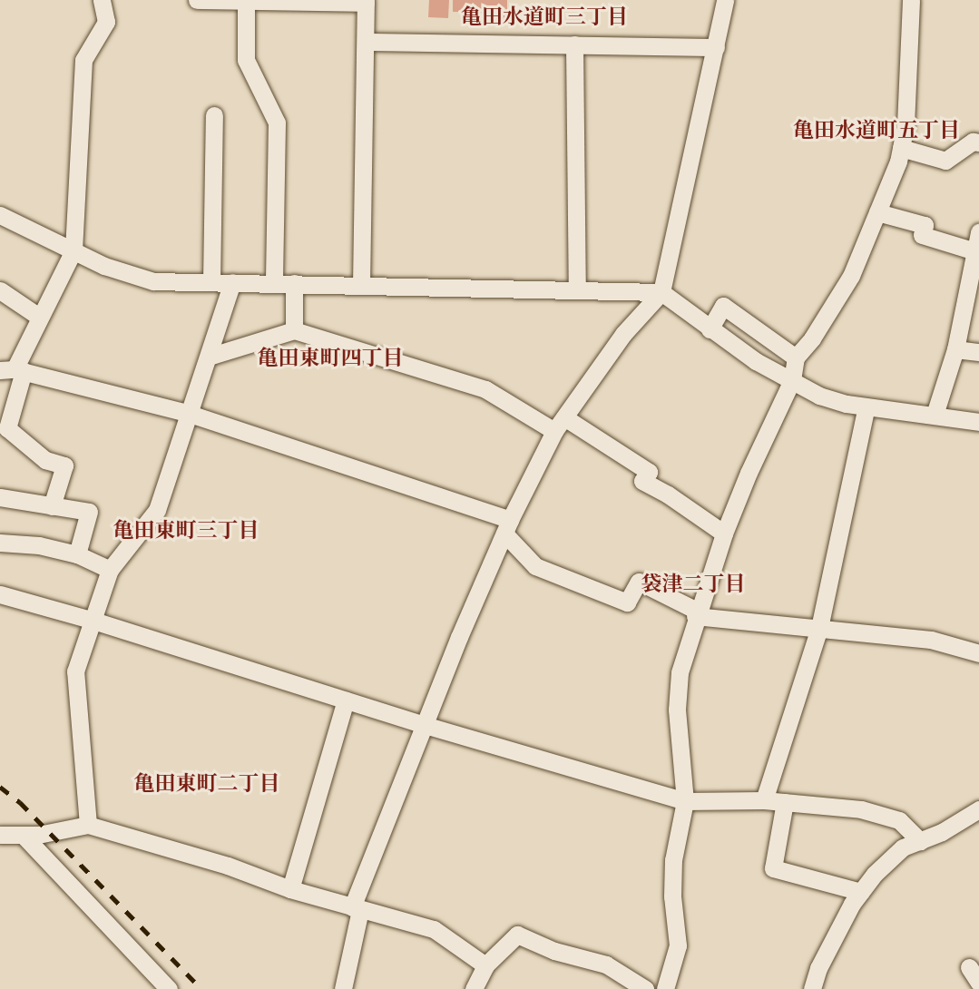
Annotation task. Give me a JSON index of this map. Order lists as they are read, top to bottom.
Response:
{
  "districts": [
    "亀田水道町三丁目",
    "亀田水道町五丁目",
    "亀田東町四丁目",
    "亀田東町三丁目",
    "袋津二丁目",
    "亀田東町二丁目"
  ]
}
